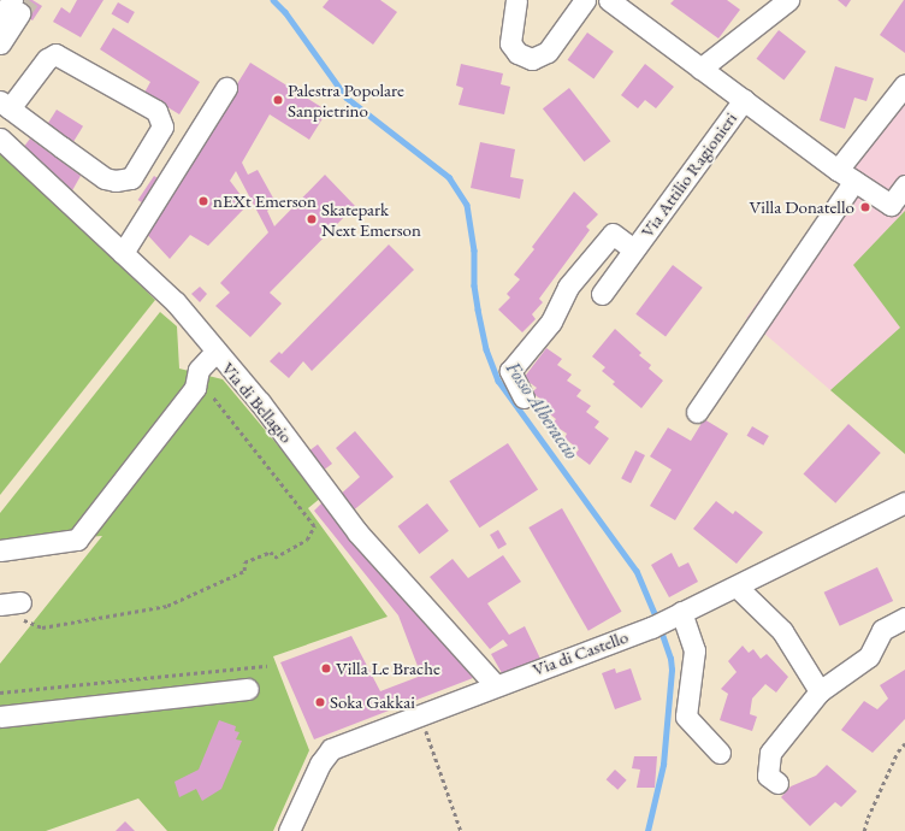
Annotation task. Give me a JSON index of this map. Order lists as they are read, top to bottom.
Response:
{
  "streets": {
    "street": ["Via Attilio Ragionieri", "Via di Bellagio", "Via di Castello"]
  },
  "crossings": [
    ["Via di Bellagio", "Via di Castello"]
  ],
  "water": ["Fosso Alberaccio"],
  "places": [
    "Palestra Popolare Sanpietrino",
    "nEXt Emerson",
    "Villa Donatello",
    "Skatepark Next Emerson",
    "Villa Le Brache",
    "Soka Gakkai"
  ]
}
